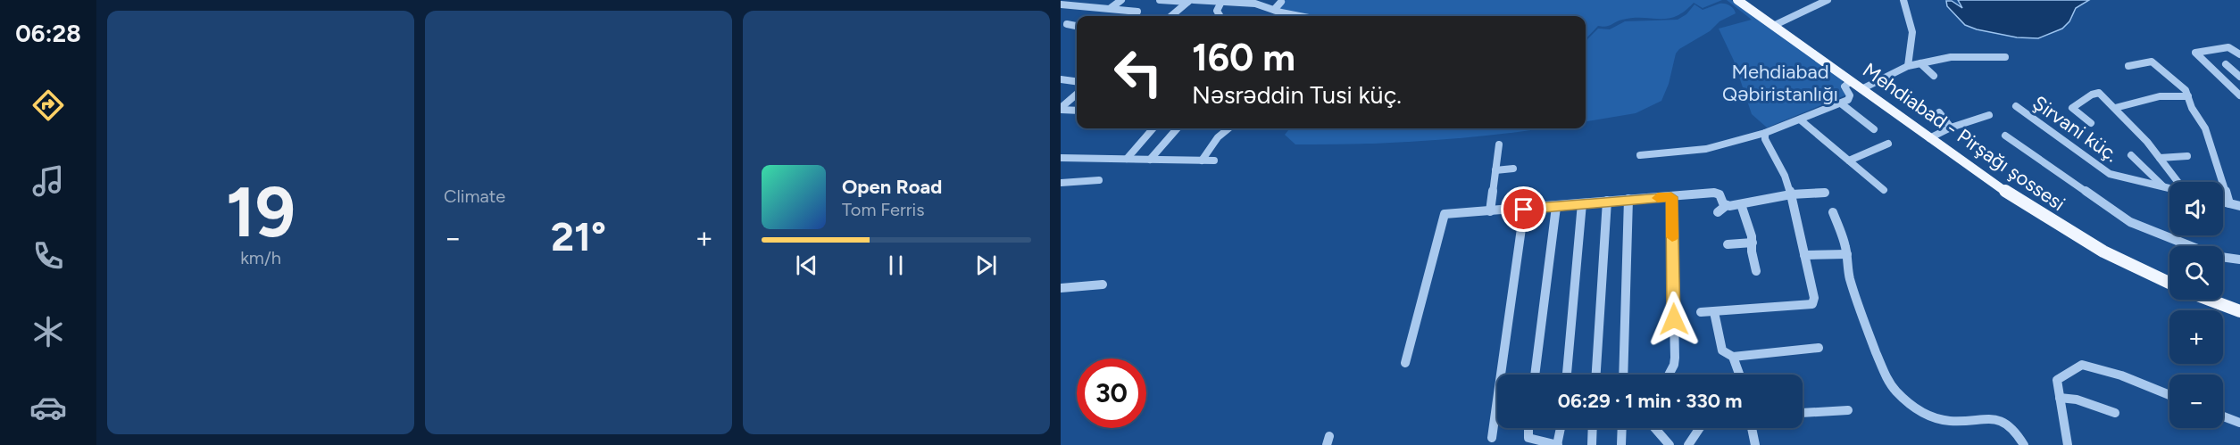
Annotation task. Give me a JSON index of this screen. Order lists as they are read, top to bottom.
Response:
{
  "streets": {
    "main road": ["Mehdiabad - Pirşağı şossesi"],
    "street": ["Şirvani küç."]
  },
  "parks": ["Mehdiabad Qəbiristanlığı"],
  "page": {
    "tabs": "06:28",
    "tile": [
      ["19", "km/h"],
      "Climate"
    ],
    "turn": ["160 m", "Nəsrəddin Tusi küç."],
    "song": ["Open Road", "Tom Ferris"],
    "map_buttons": ["+", "−"],
    "heat": ["−", "21°", "+"],
    "limit": "30",
    "trip": "06:29 · 1 min · 330 m"
  }
}
